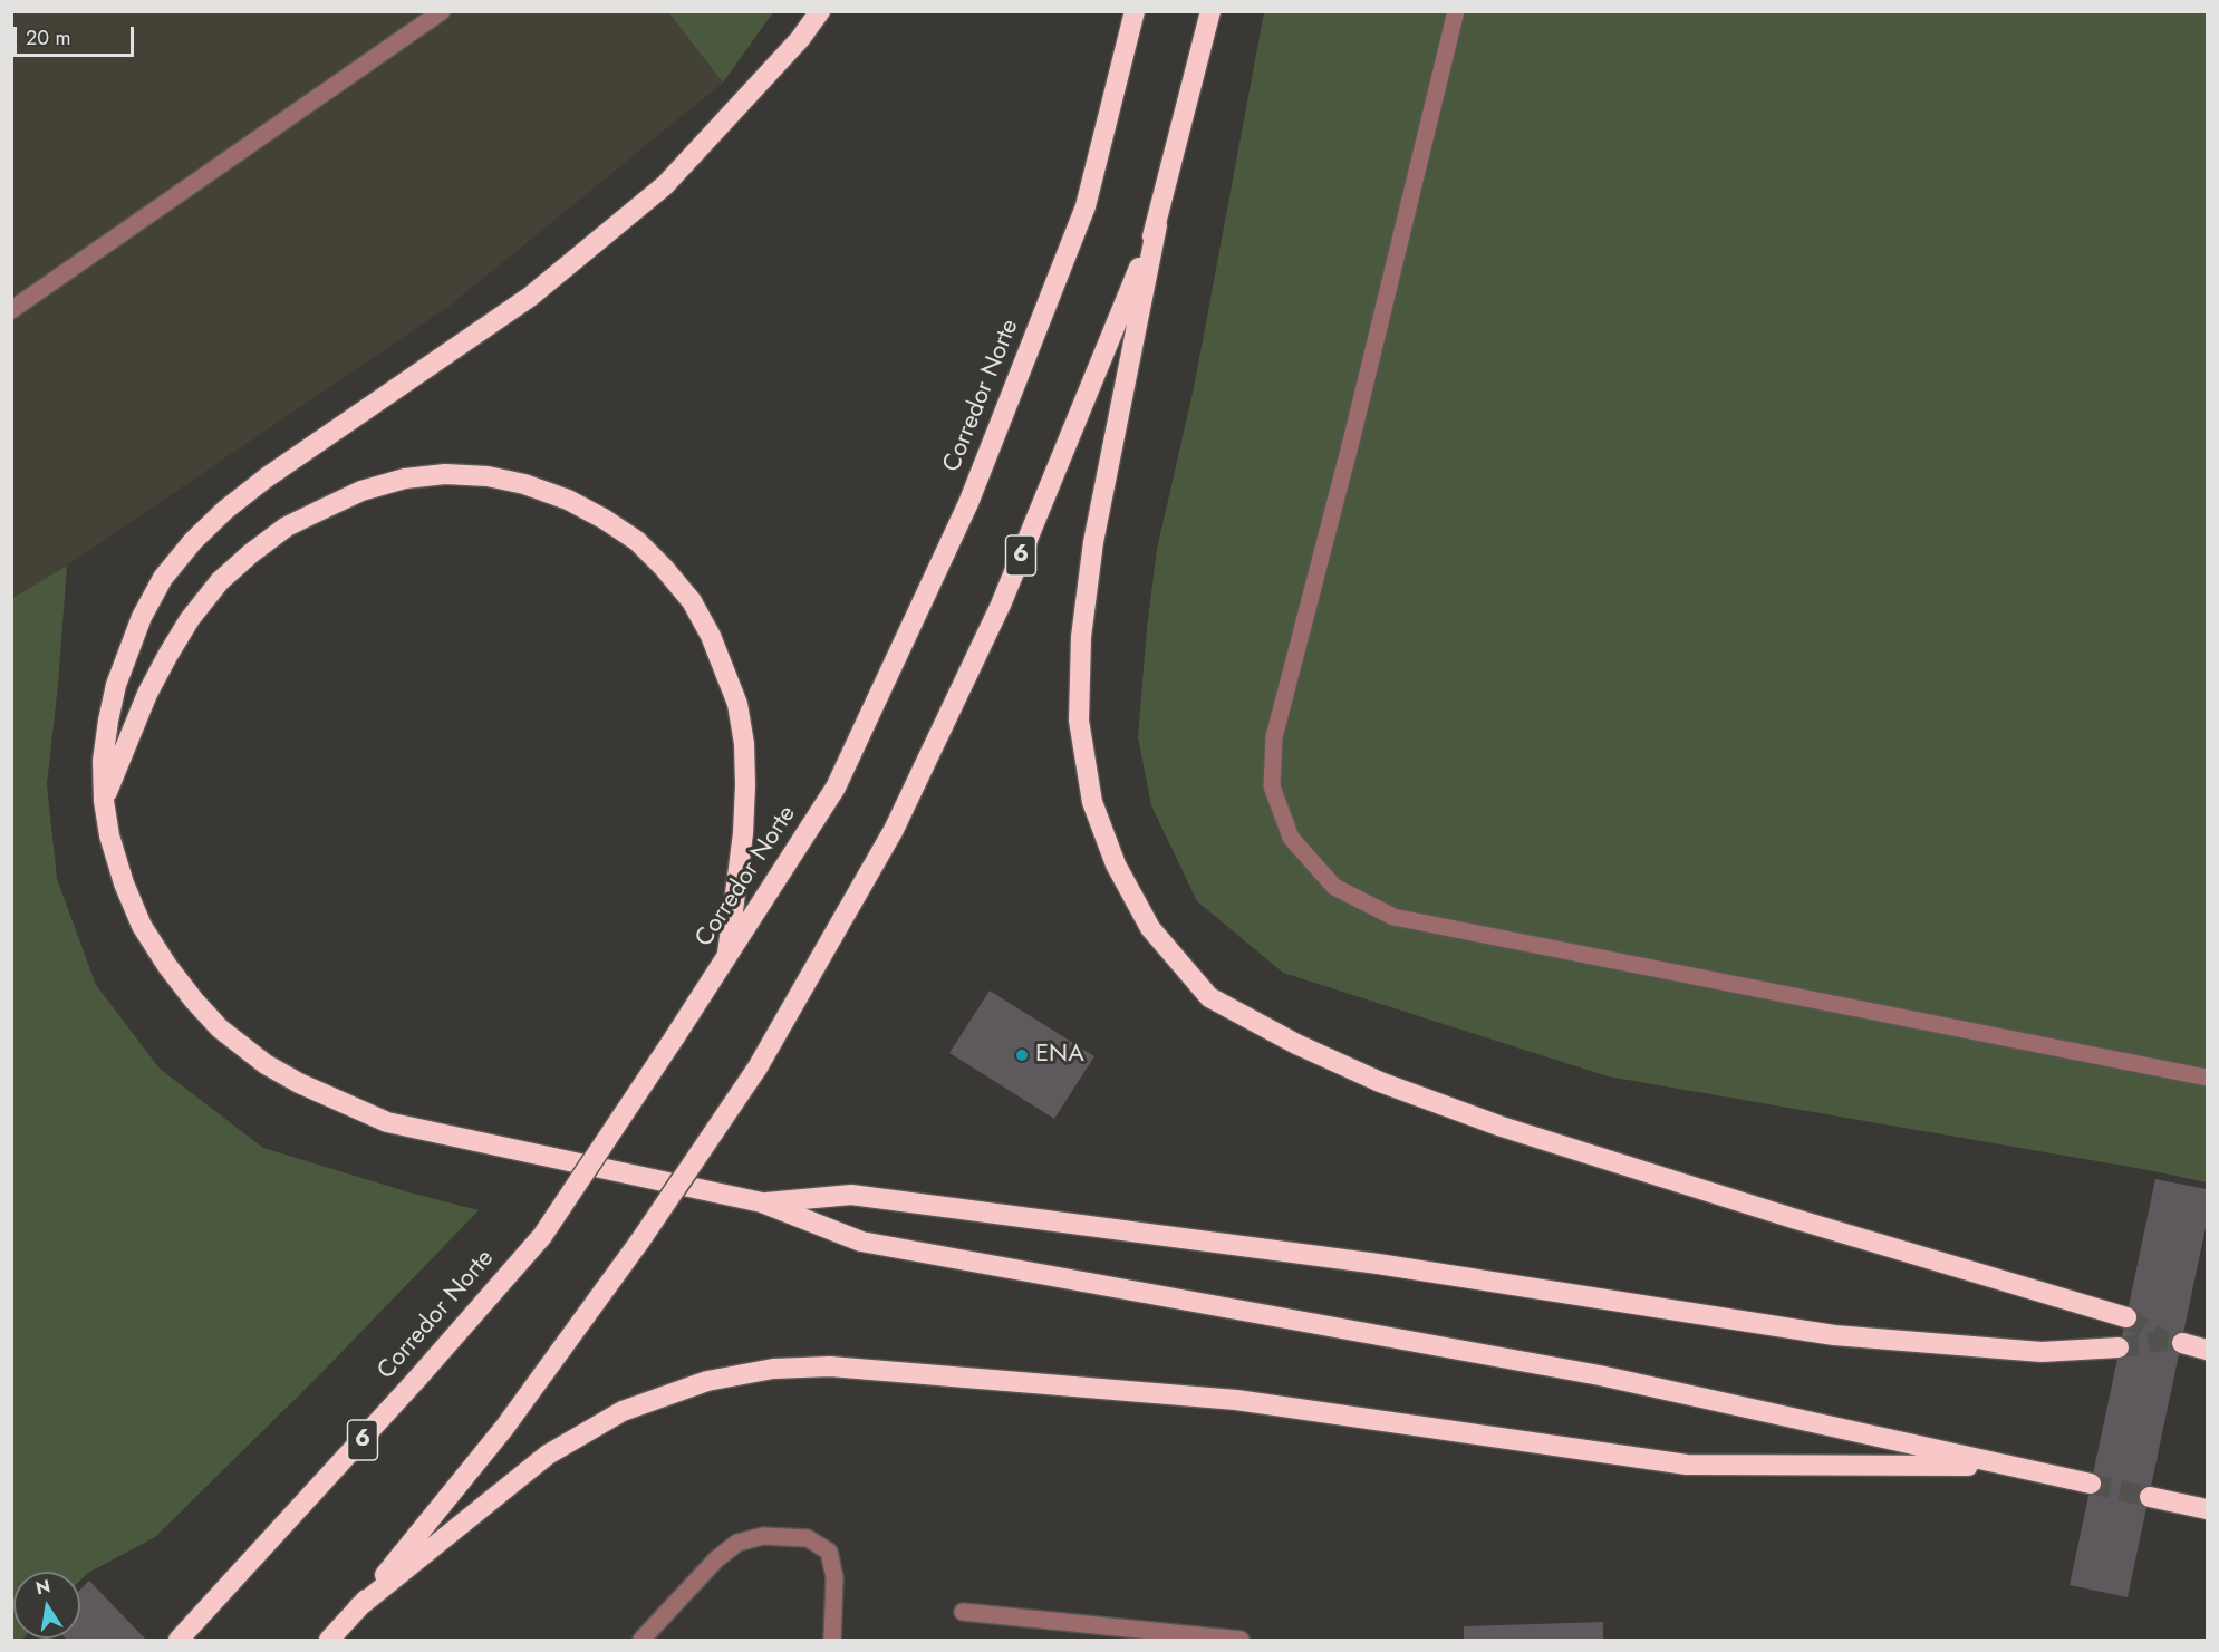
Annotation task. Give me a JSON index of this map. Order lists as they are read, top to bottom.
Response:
{
  "streets": {
    "highway": ["Corredor Norte", "6"]
  },
  "places": ["ENA"],
  "scale_bar": "20 m",
  "north": "top"
}
